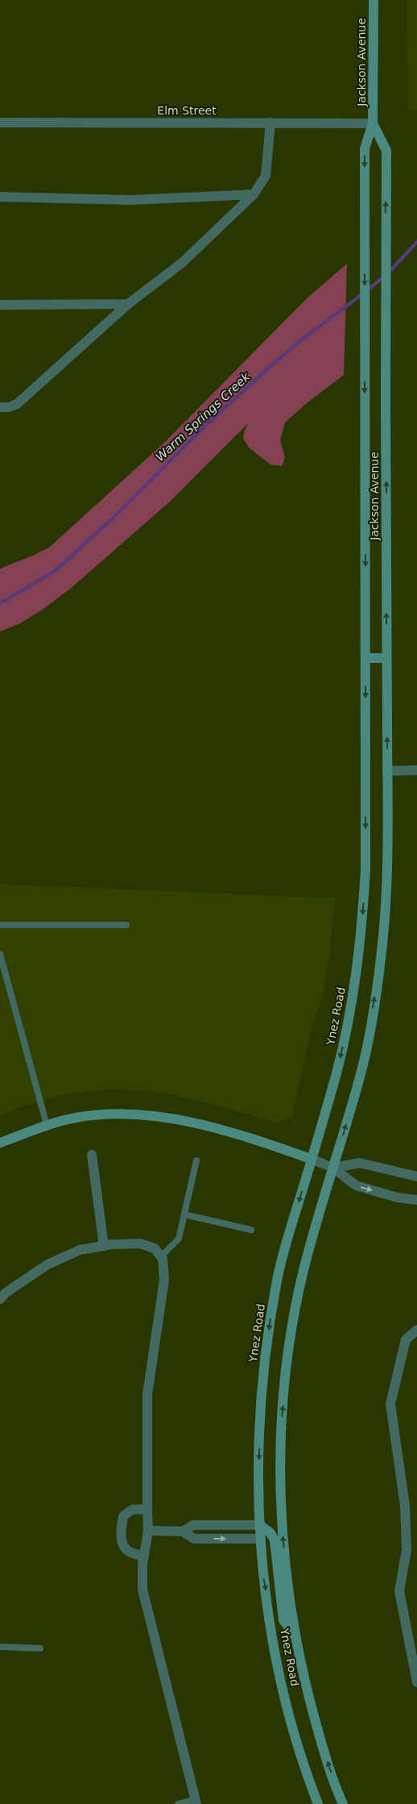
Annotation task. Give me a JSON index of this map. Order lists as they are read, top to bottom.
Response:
{
  "streets": {
    "main road": ["Jackson Avenue", "Ynez Road"],
    "street": ["Elm Street"]
  },
  "crossings": [
    ["Jackson Avenue", "Elm Street"],
    ["Jackson Avenue", "Ynez Road"]
  ],
  "water": ["Warm Springs Creek"]
}
